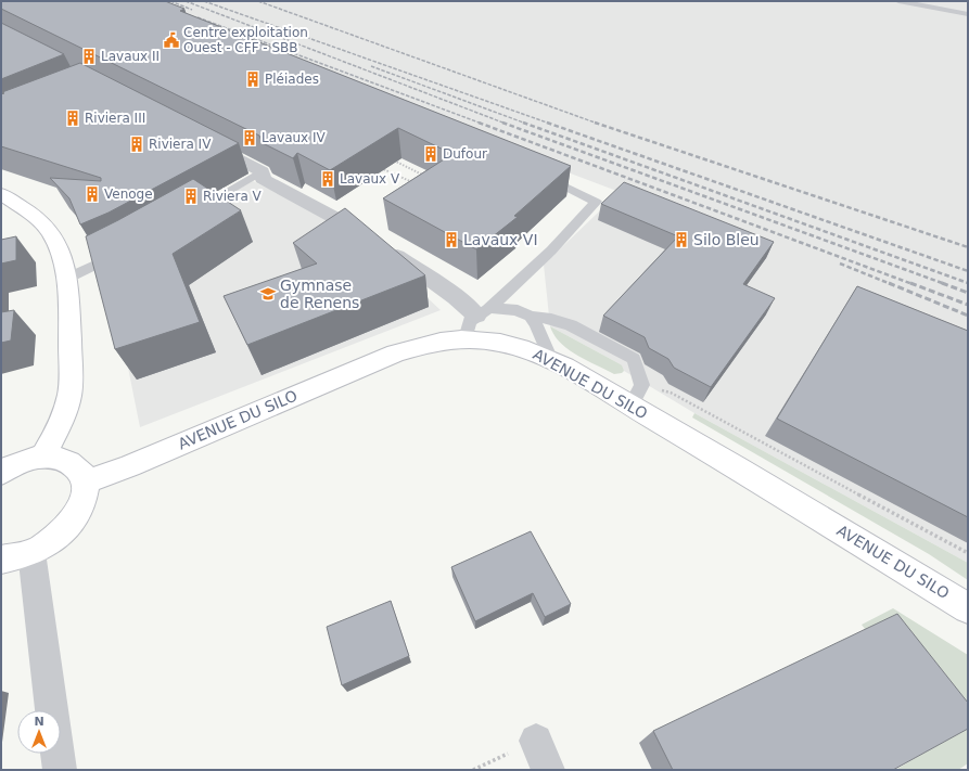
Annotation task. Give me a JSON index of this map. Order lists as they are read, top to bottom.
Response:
{
  "streets": {
    "street": ["AVENUE DU SILO"]
  },
  "places": {
    "public building": ["Centre exploitation Ouest - CFF - SBB"],
    "building": [
      "Lavaux II",
      "Pléiades",
      "Riviera III",
      "Lavaux IV",
      "Riviera IV",
      "Dufour",
      "Lavaux V",
      "Venoge",
      "Riviera V",
      "Lavaux VI",
      "Silo Bleu"
    ],
    "school or university": ["Gymnase de Renens"]
  },
  "north": "top"
}
